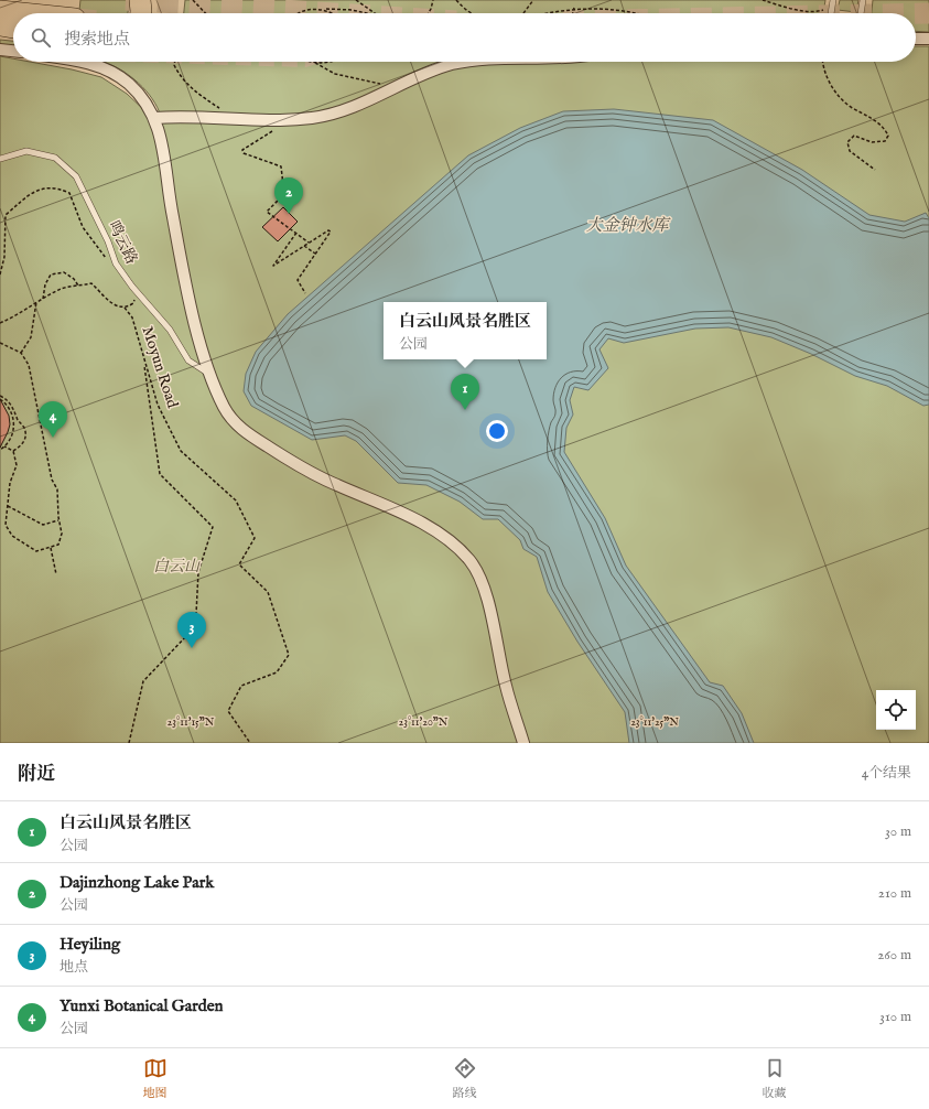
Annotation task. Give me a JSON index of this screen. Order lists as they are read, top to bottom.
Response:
{
  "streets": {
    "lane": ["鸣云路"],
    "path": ["Moyun Road"]
  },
  "water": ["大金钟水库"],
  "parks": ["白云山"],
  "page": {
    "search": "搜索地点",
    "pins": [
      "2",
      "1",
      "4",
      "3"
    ],
    "popup": ["白云山风景名胜区", "公园"],
    "heading": ["附近", "4个结果"],
    "list": [
      {
        "mark": "1",
        "name": "白云山风景名胜区",
        "note": "公园",
        "value": "30 m"
      },
      {
        "mark": "2",
        "name": "Dajinzhong Lake Park",
        "note": "公园",
        "value": "210 m"
      },
      {
        "mark": "3",
        "name": "Heyiling",
        "note": "地点",
        "value": "260 m"
      },
      {
        "mark": "4",
        "name": "Yunxi Botanical Garden",
        "note": "公园",
        "value": "310 m"
      }
    ],
    "nav": ["地图", "路线", "收藏"]
  },
  "coordinates": ["23°11'15\"N", "23°11'20\"N", "23°11'25\"N"]
}
